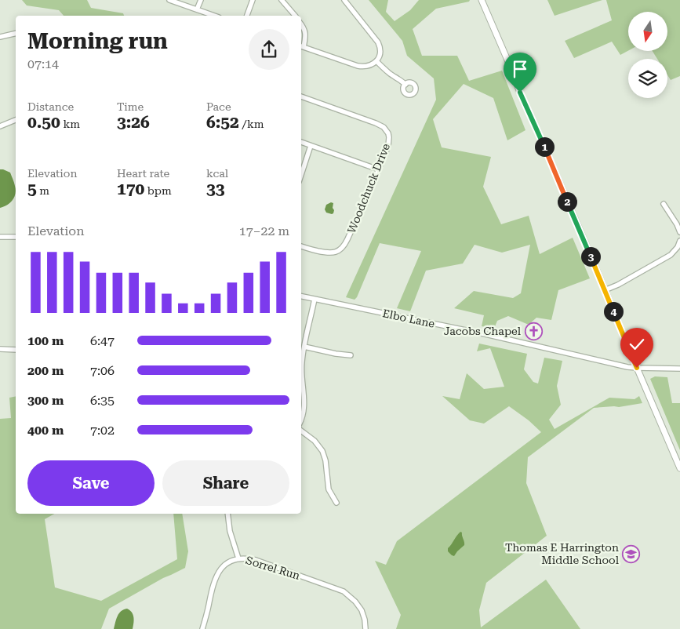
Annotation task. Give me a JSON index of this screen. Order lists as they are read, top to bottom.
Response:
{
  "streets": {
    "street": ["Woodchuck Drive", "Elbo Lane", "Sorrel Run"]
  },
  "places": {
    "church": ["Jacobs Chapel"],
    "school or university": ["Thomas E Harrington Middle School"]
  },
  "north": "bottom",
  "page": {
    "heading": ["Morning run", "07:14"],
    "stats": [
      ["Distance", "0.50 km"],
      ["Time", "3:26"],
      ["Pace", "6:52 /km"],
      ["Elevation", "5 m"],
      ["Heart rate", "170 bpm"],
      ["kcal", "33"]
    ],
    "pins": [
      "1",
      "2",
      "3",
      "4"
    ],
    "chart": ["Elevation", "17–22 m"],
    "list": [
      {
        "name": "100 m",
        "note": "6:47"
      },
      {
        "name": "200 m",
        "note": "7:06"
      },
      {
        "name": "300 m",
        "note": "6:35"
      },
      {
        "name": "400 m",
        "note": "7:02"
      }
    ],
    "buttons": ["Save", "Share"]
  }
}
